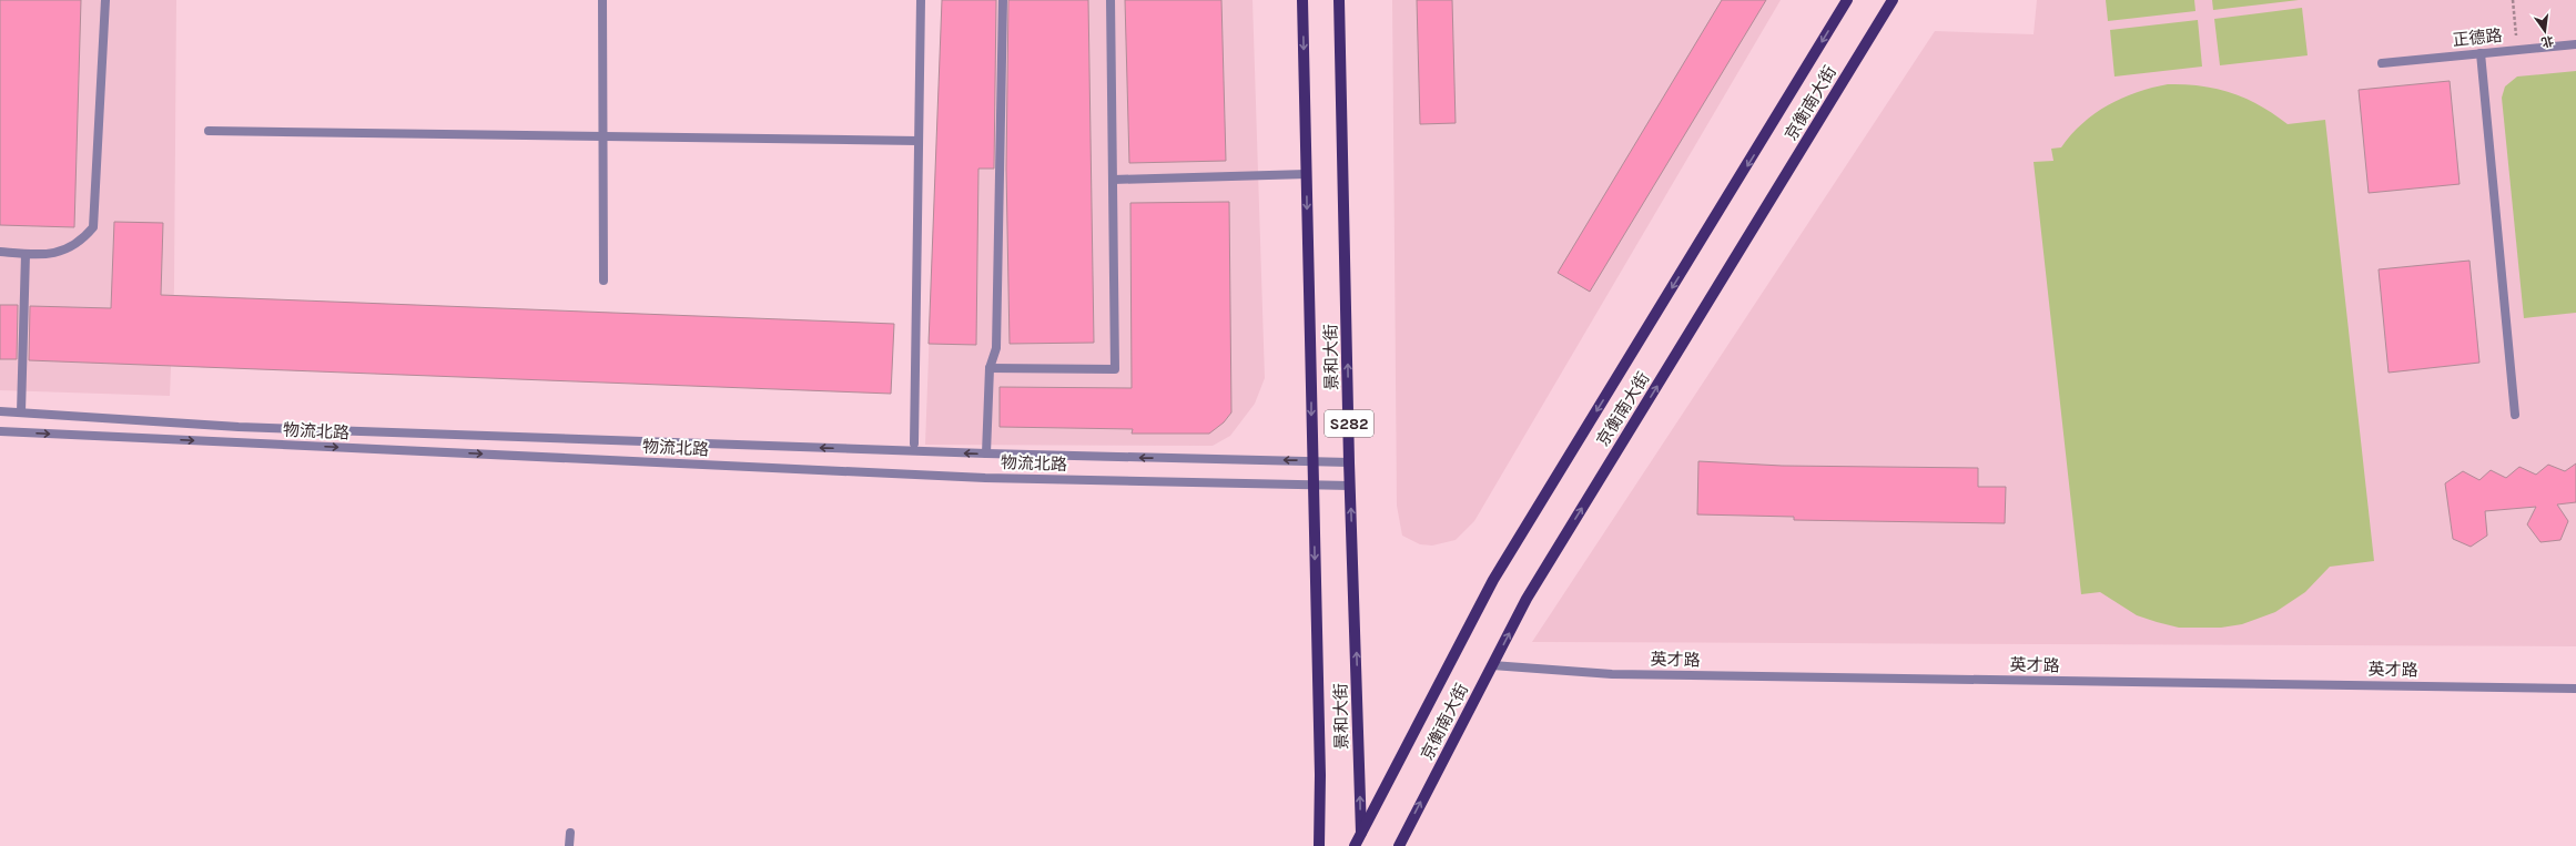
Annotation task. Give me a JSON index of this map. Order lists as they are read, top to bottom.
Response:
{
  "streets": {
    "main road": ["京衡南大街", "景和大街", "S282"],
    "street": ["正德路", "物流北路", "英才路"]
  },
  "crossings": [
    ["京衡南大街", "景和大街"],
    ["京衡南大街", "英才路"],
    ["景和大街", "物流北路"]
  ],
  "north": "bottom"
}
